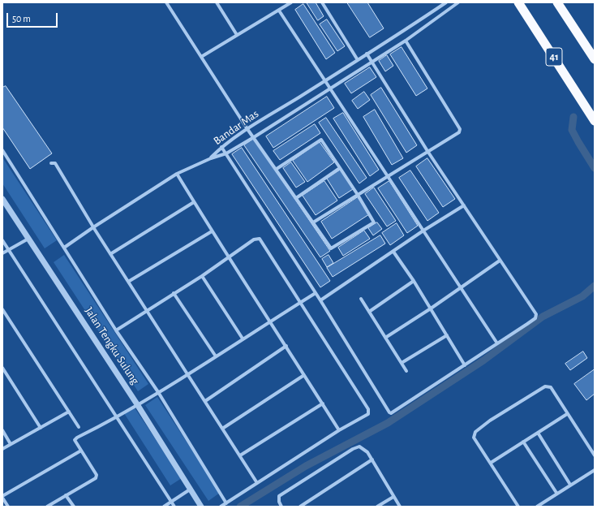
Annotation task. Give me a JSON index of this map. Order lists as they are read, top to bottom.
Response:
{
  "streets": {
    "highway": ["41"],
    "street": ["Bandar Mas", "Jalan Tengku Sulung"]
  },
  "scale_bar": "50 m"
}
